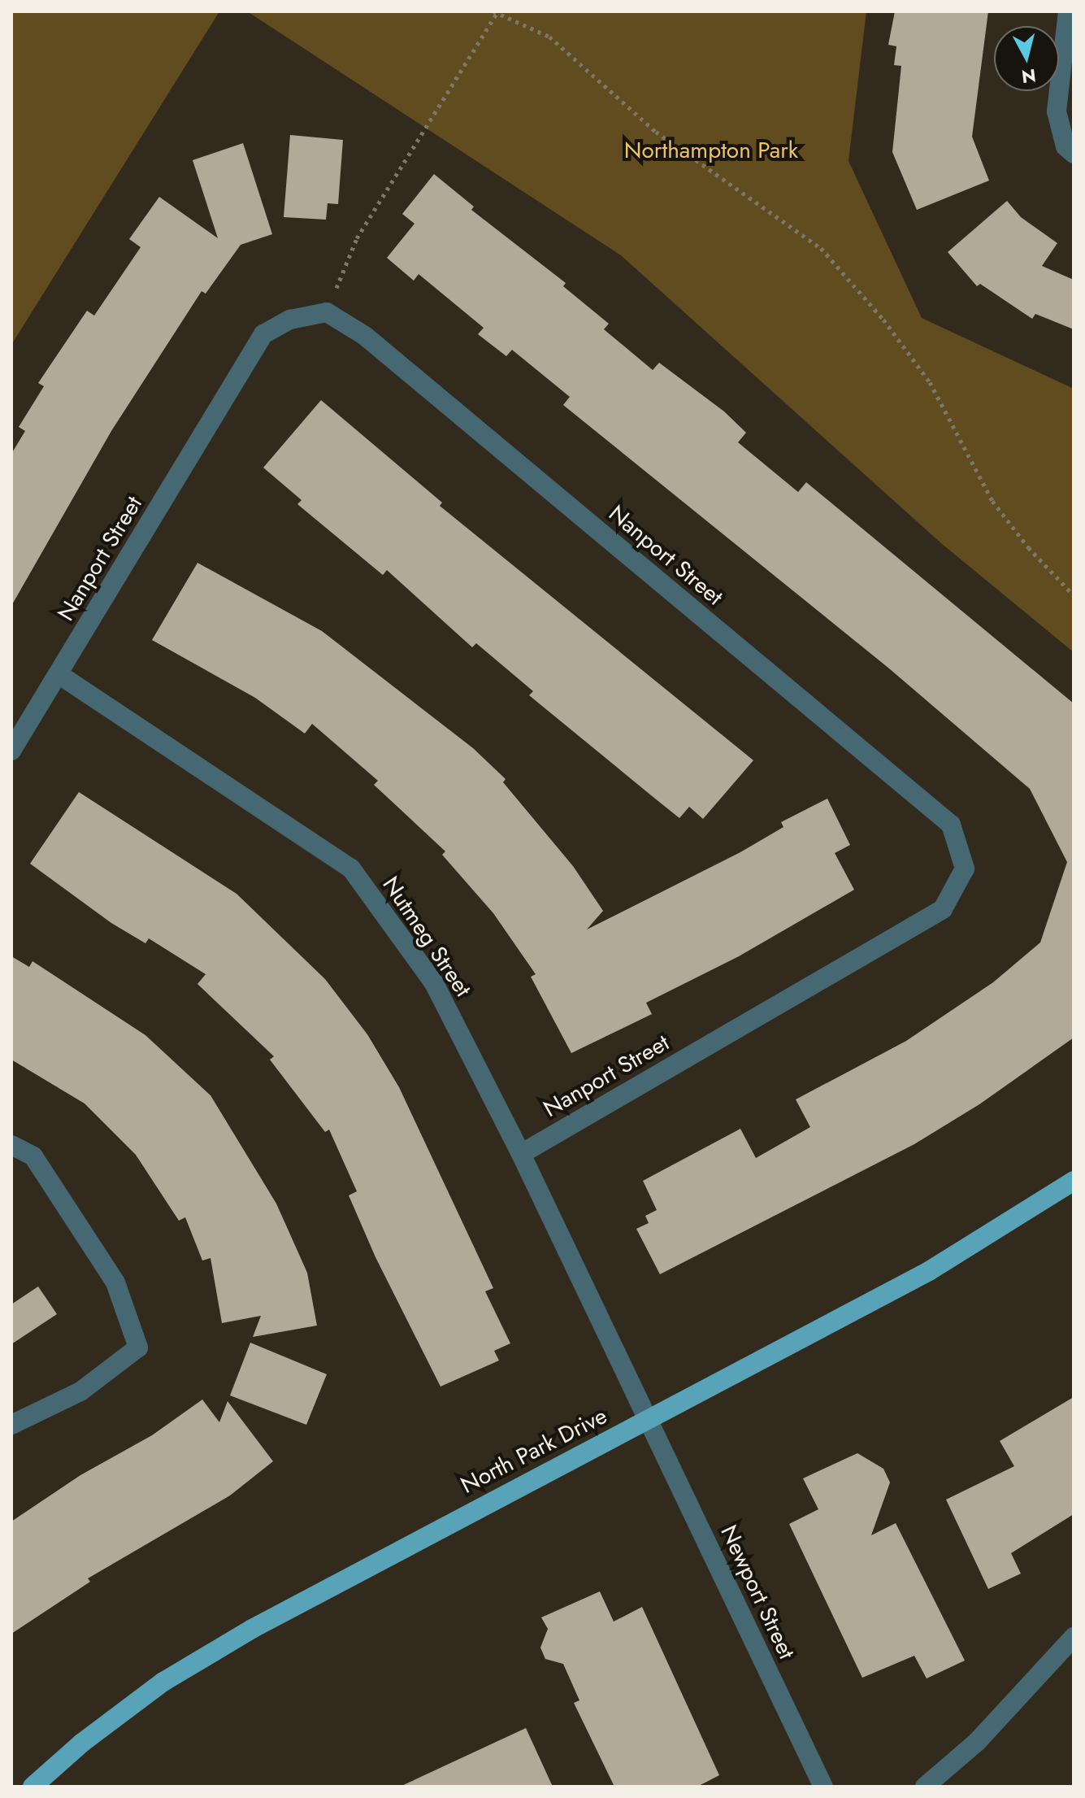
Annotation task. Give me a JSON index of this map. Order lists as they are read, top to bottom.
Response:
{
  "streets": {
    "main road": ["North Park Drive"],
    "street": ["Nanport Street", "Nutmeg Street", "Newport Street"]
  },
  "crossings": [
    ["Nanport Street", "Nutmeg Street"],
    ["Nutmeg Street", "North Park Drive"],
    ["Nutmeg Street", "Newport Street"],
    ["North Park Drive", "Newport Street"]
  ],
  "parks": ["Northampton Park"],
  "north": "bottom"
}
